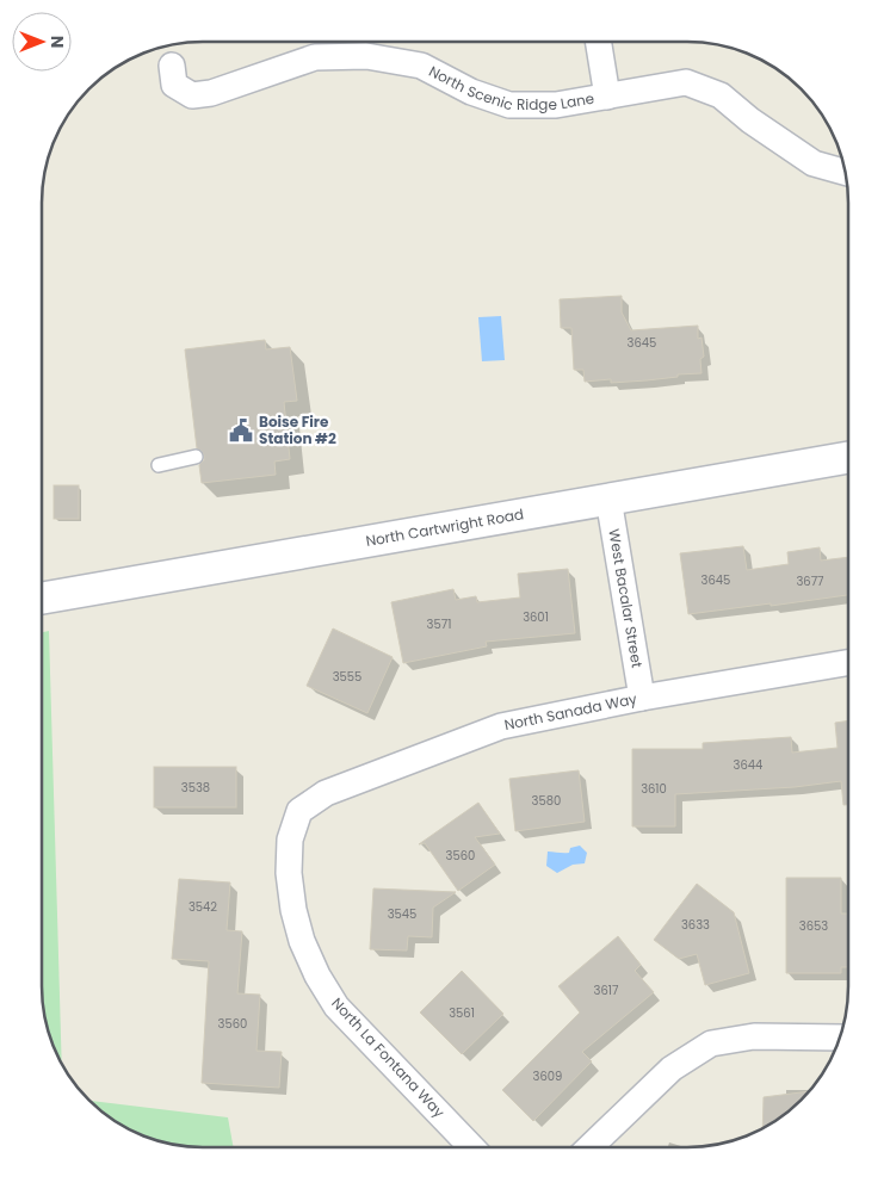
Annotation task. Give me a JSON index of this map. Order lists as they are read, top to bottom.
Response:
{
  "streets": {
    "street": [
      "North Scenic Ridge Lane",
      "North Cartwright Road",
      "West Bacalar Street",
      "North Sanada Way",
      "North La Fontana Way"
    ]
  },
  "crossings": [
    ["North Cartwright Road", "West Bacalar Street"],
    ["West Bacalar Street", "North Sanada Way"],
    ["North Sanada Way", "North La Fontana Way"]
  ],
  "places": {
    "public building": ["Boise Fire Station #2"]
  },
  "house_numbers": [
    "3645",
    "3645",
    "3677",
    "3601",
    "3571",
    "3555",
    "3644",
    "3538",
    "3610",
    "3580",
    "3560",
    "3542",
    "3545",
    "3633",
    "3653",
    "3617",
    "3561",
    "3560",
    "3609"
  ],
  "north": "right"
}
